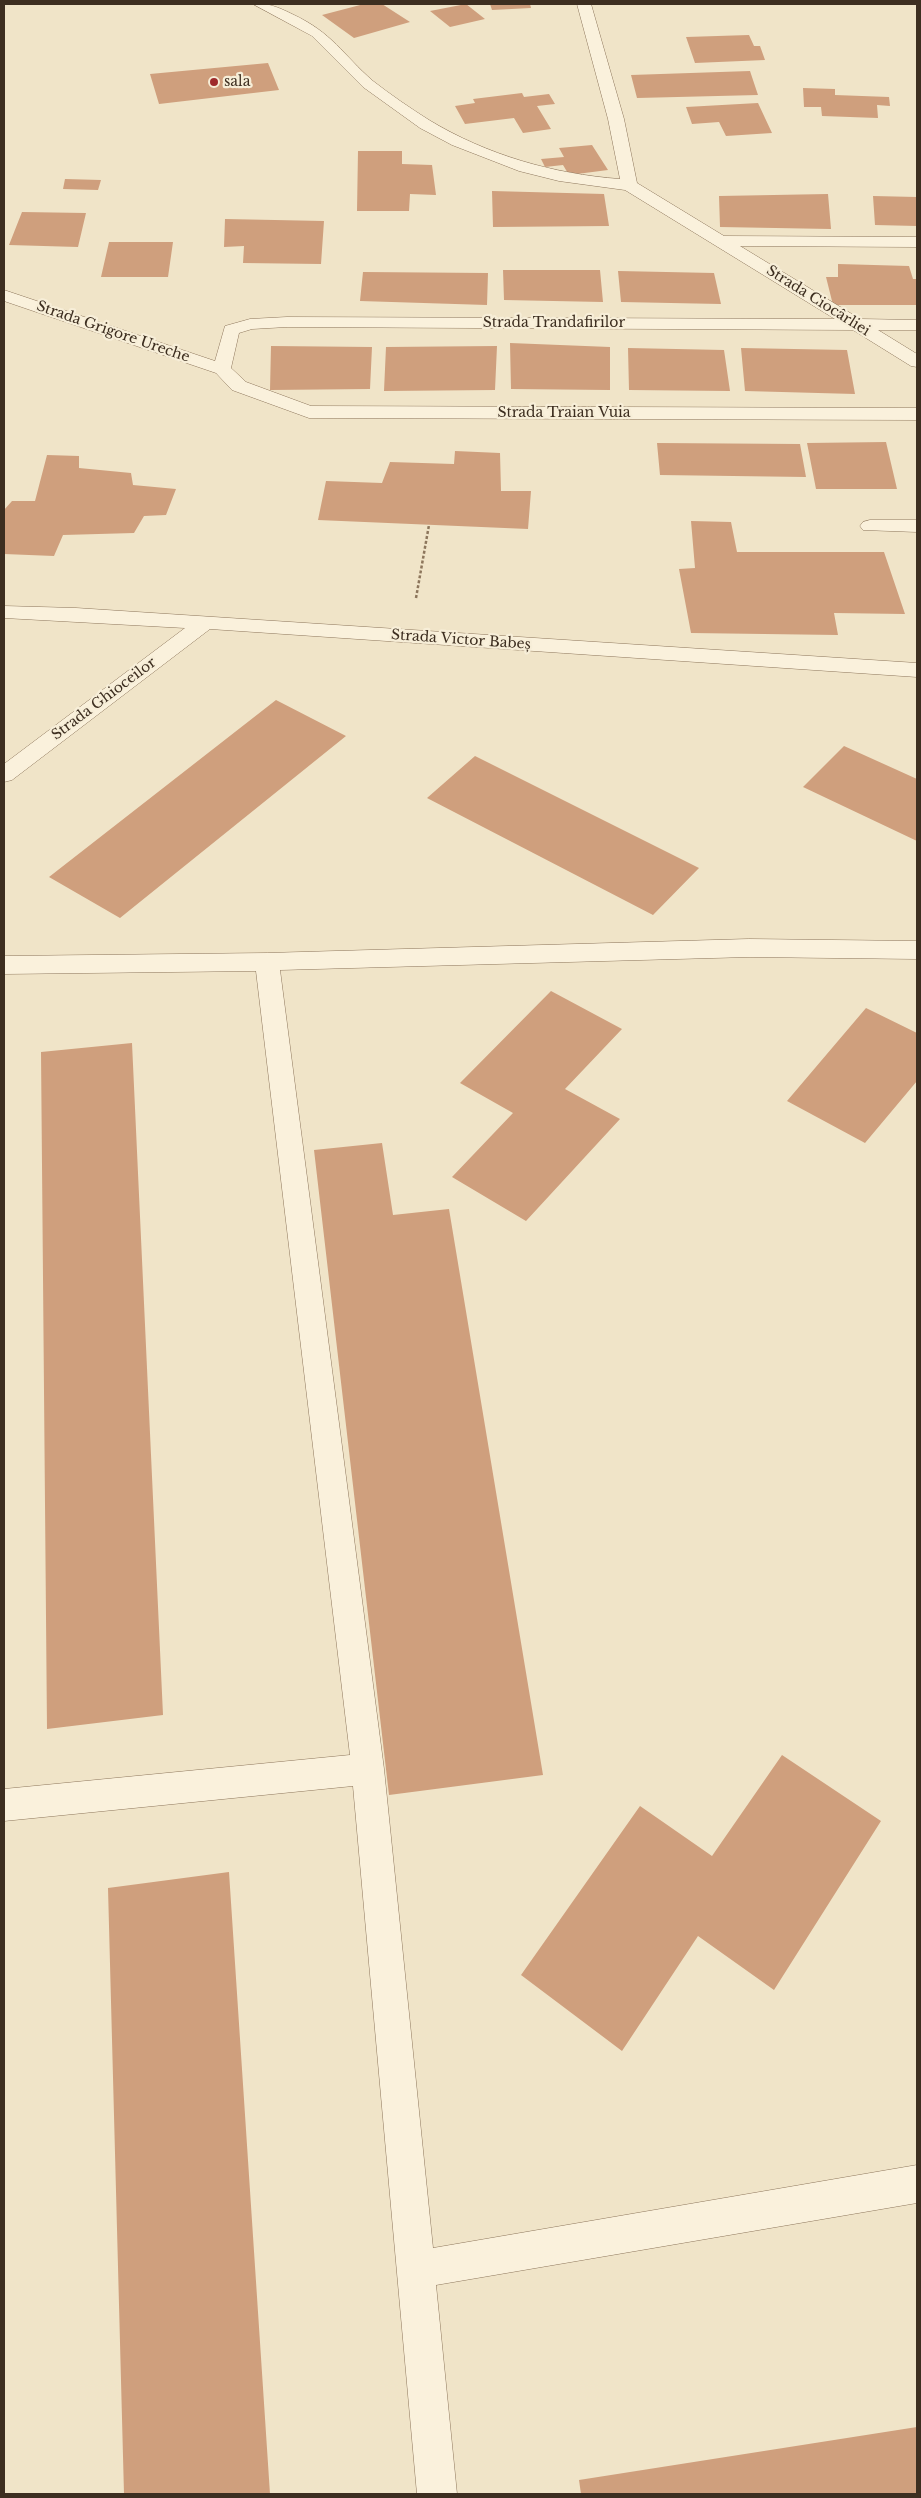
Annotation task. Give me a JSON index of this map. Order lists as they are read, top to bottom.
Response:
{
  "streets": {
    "street": [
      "Strada Ciocârliei",
      "Strada Trandafirilor",
      "Strada Grigore Ureche",
      "Strada Traian Vuia",
      "Strada Victor Babeș",
      "Strada Ghioceilor"
    ]
  },
  "crossings": [
    ["Strada Ciocârliei", "Strada Trandafirilor"],
    ["Strada Trandafirilor", "Strada Grigore Ureche"],
    ["Strada Trandafirilor", "Strada Traian Vuia"],
    ["Strada Grigore Ureche", "Strada Traian Vuia"],
    ["Strada Victor Babeș", "Strada Ghioceilor"]
  ],
  "places": ["sala"]
}
